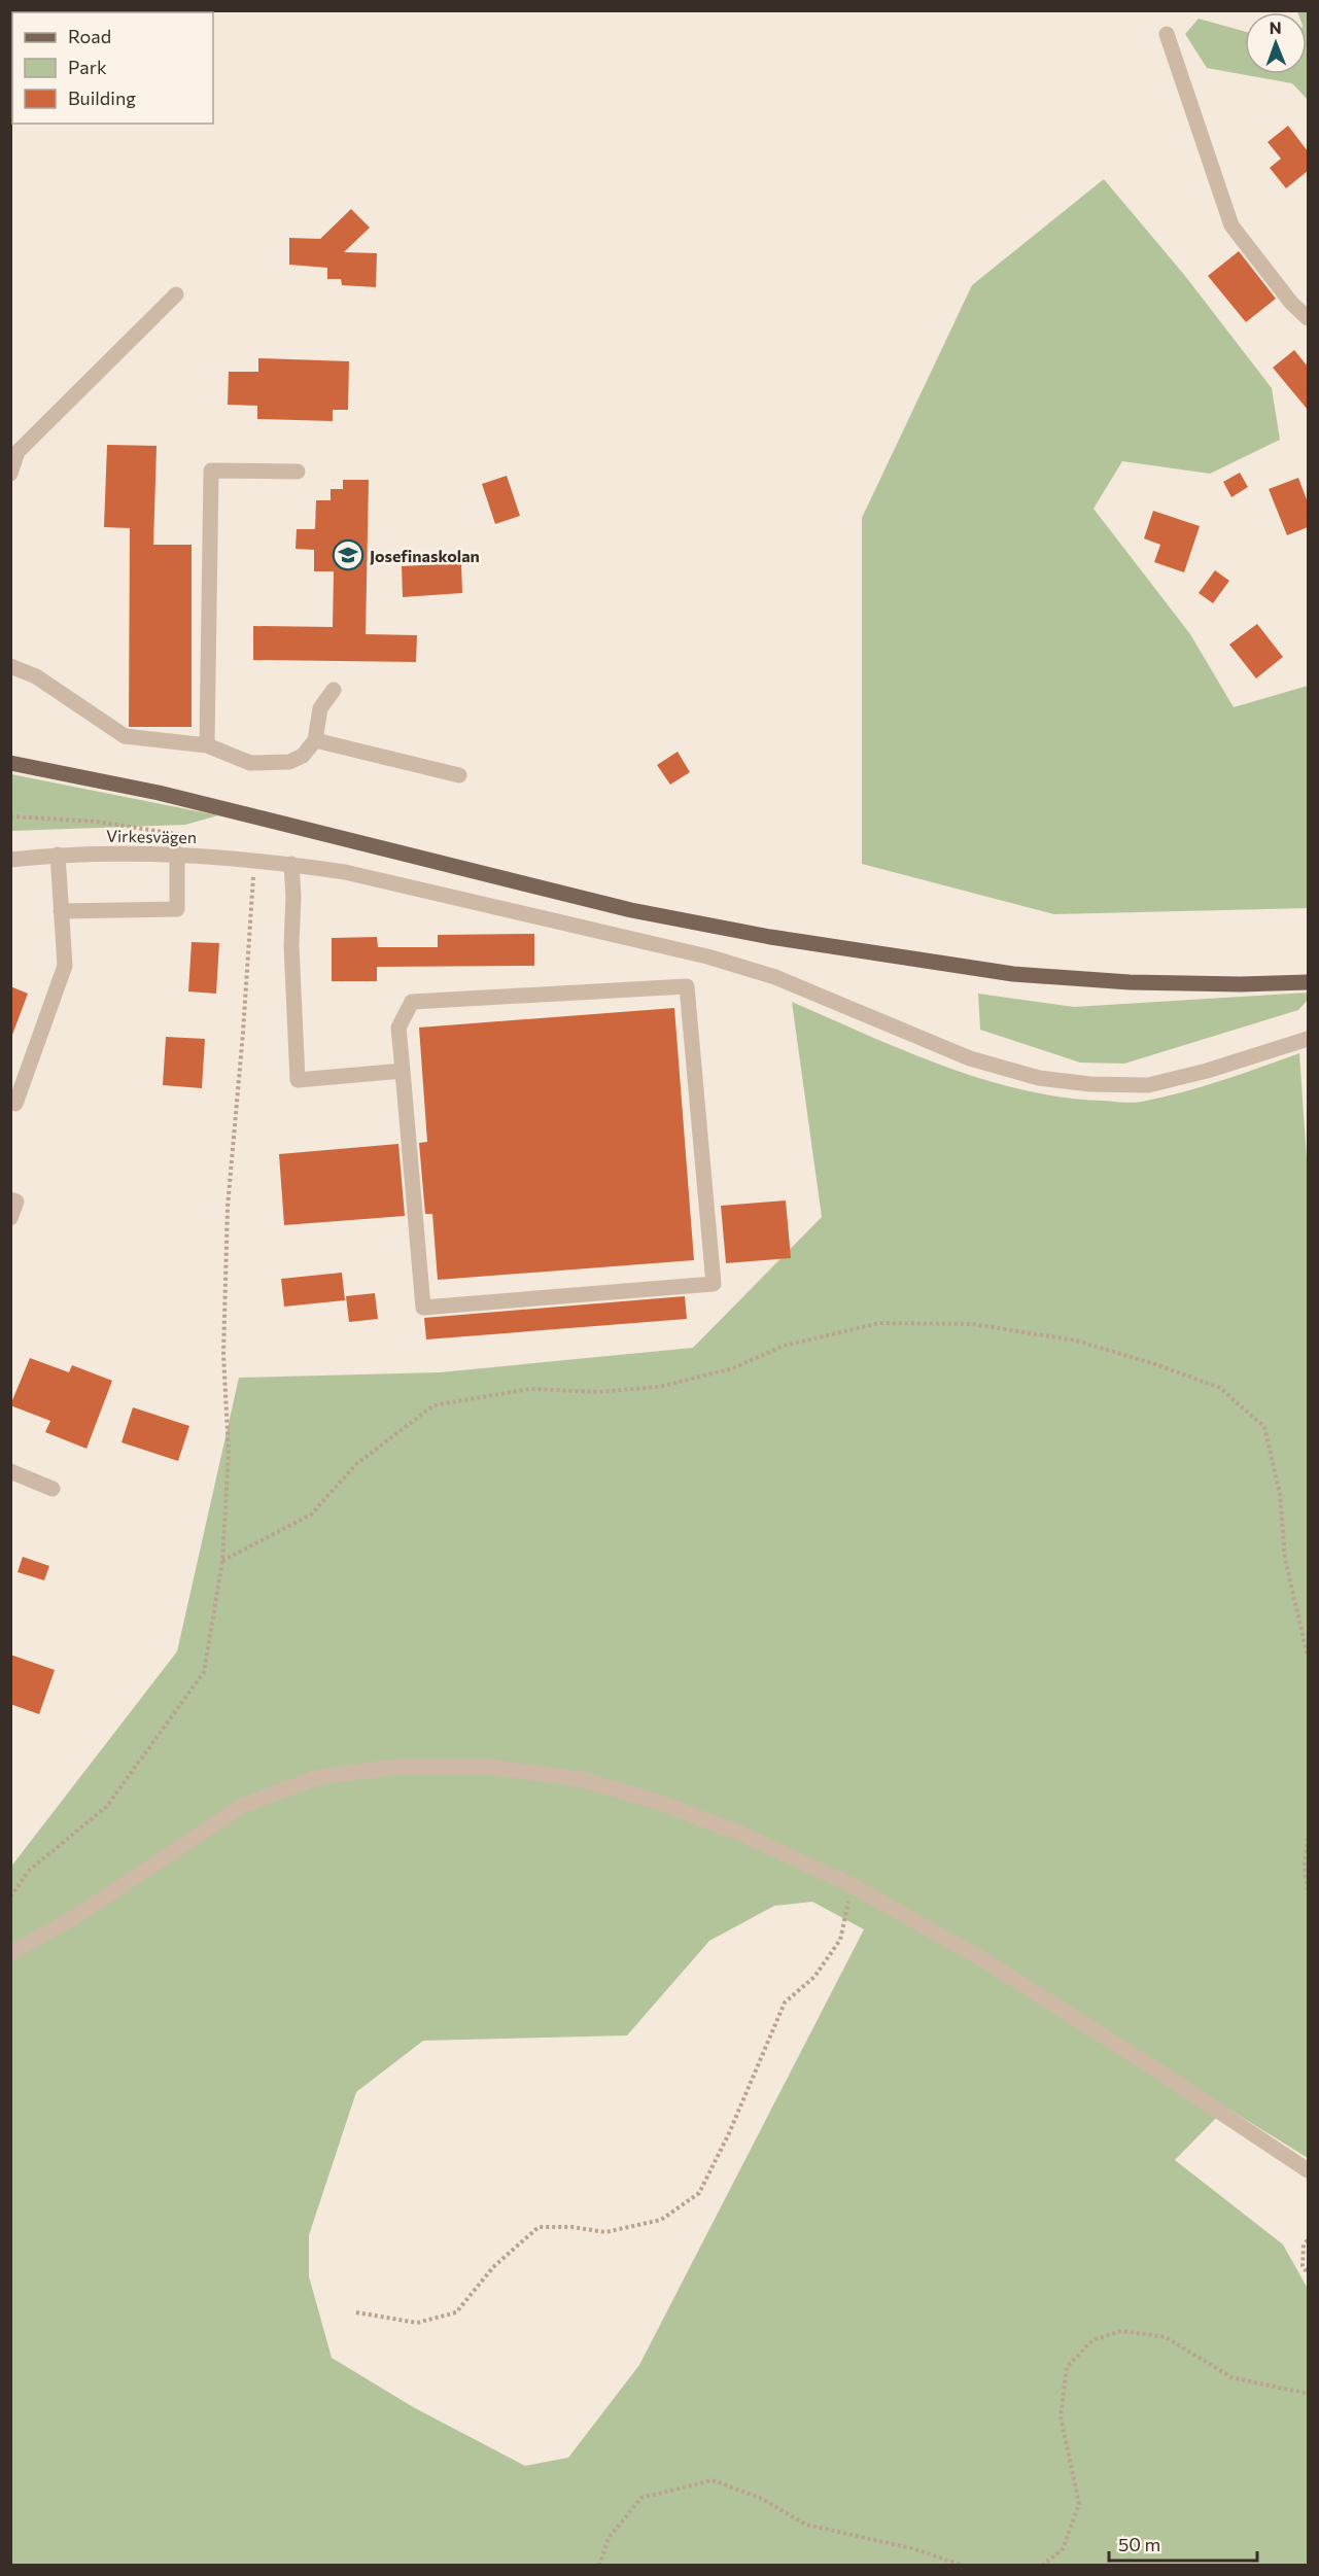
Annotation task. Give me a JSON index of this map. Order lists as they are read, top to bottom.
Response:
{
  "streets": {
    "street": ["Virkesvägen"]
  },
  "places": {
    "school or university": ["Josefinaskolan"]
  },
  "legend": ["Road", "Park", "Building"],
  "scale_bar": "50 m",
  "north": "top"
}
